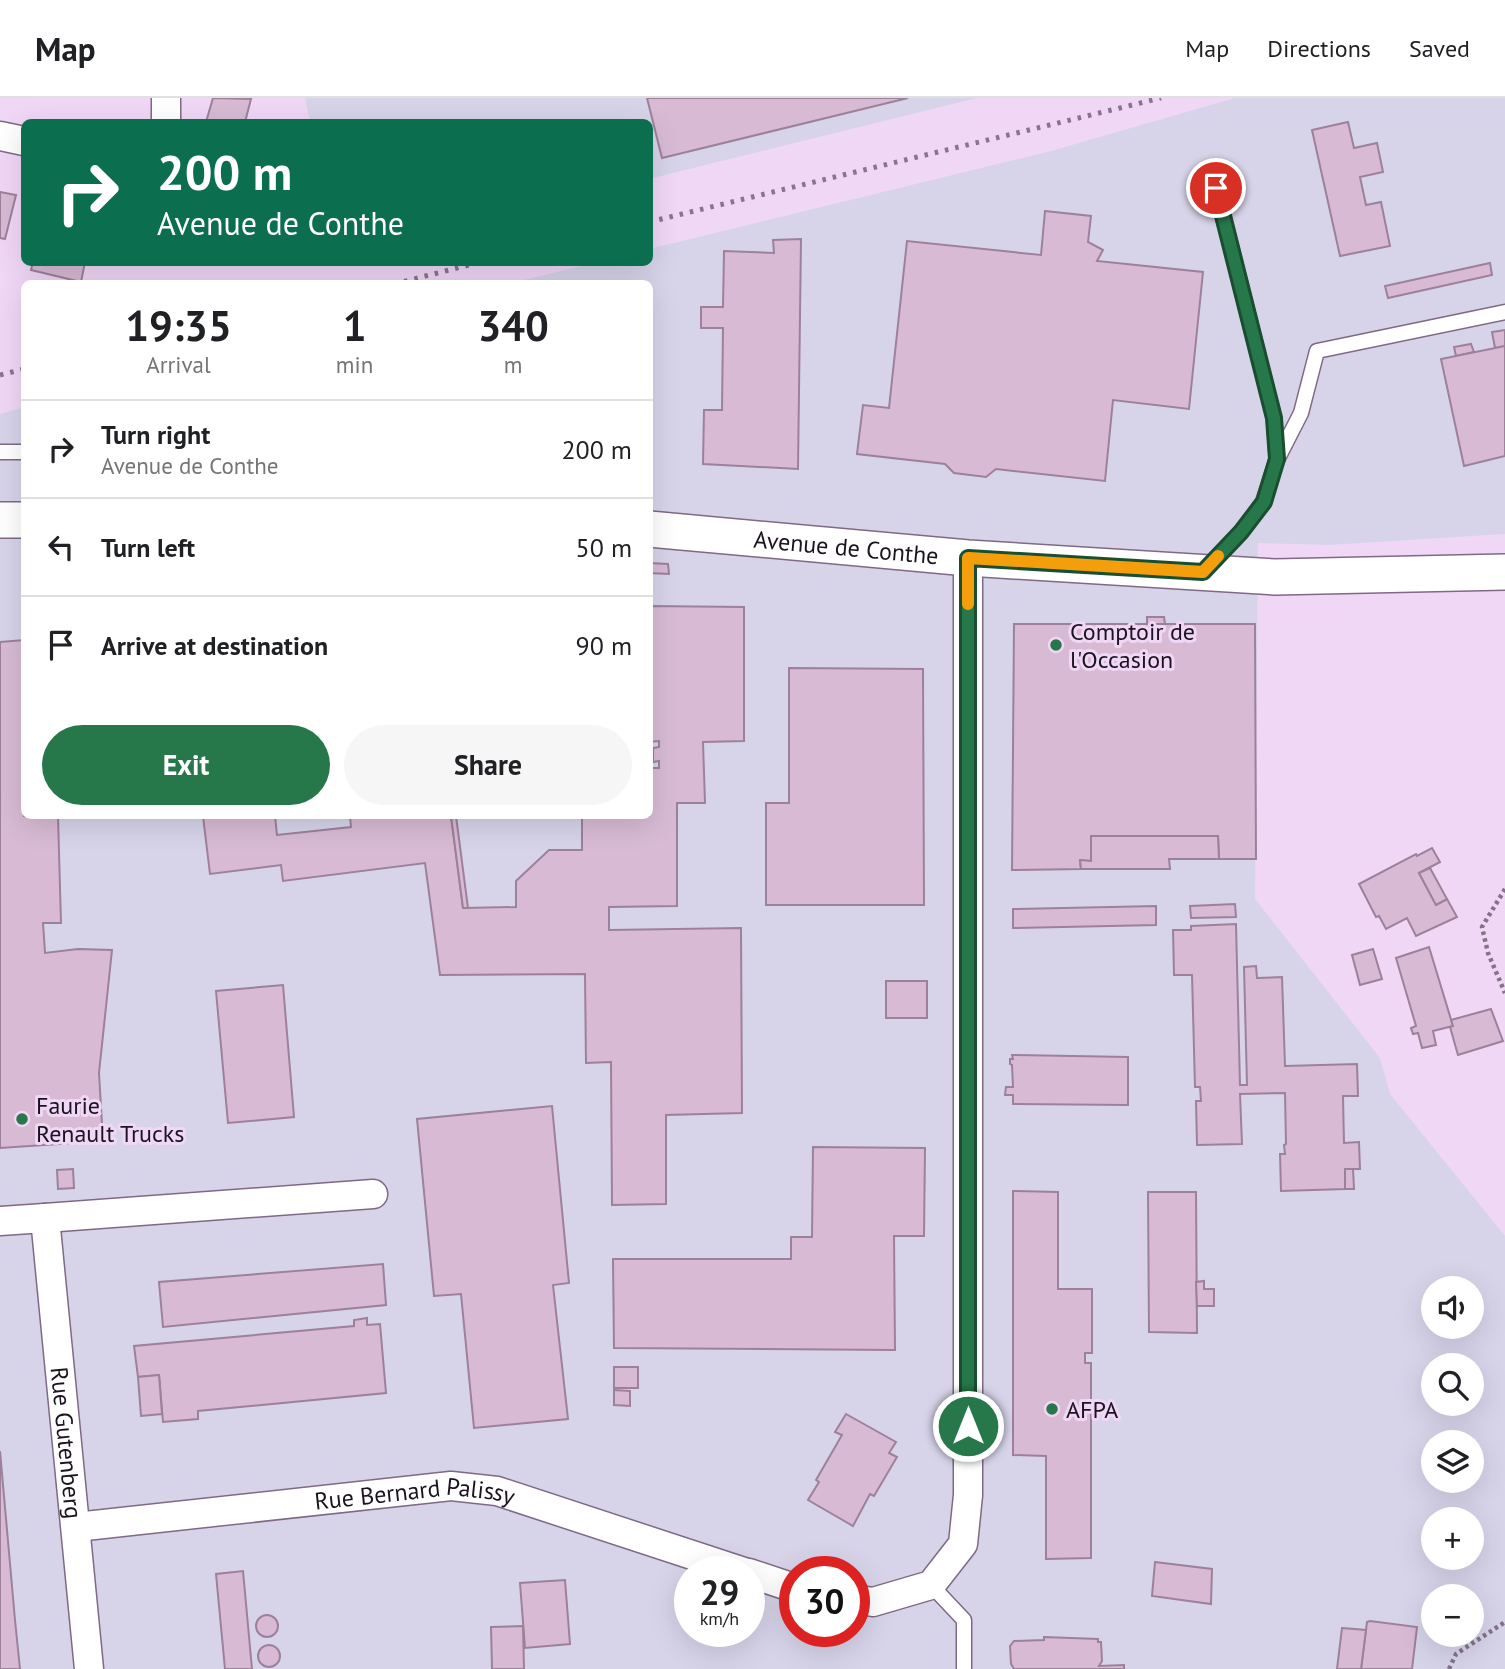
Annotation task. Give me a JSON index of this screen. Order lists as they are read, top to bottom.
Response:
{
  "streets": {
    "street": ["Avenue de Conthe", "Rue Gutenberg", "Rue Bernard Palissy"]
  },
  "crossings": [
    ["Rue Gutenberg", "Rue Bernard Palissy"]
  ],
  "places": ["Comptoir de l'Occasion", "Faurie Renault Trucks", "AFPA"],
  "page": {
    "header": "Map",
    "nav": ["Map", "Directions", "Saved"],
    "turn": ["200 m", "Avenue de Conthe"],
    "eta": [
      "19:35",
      "Arrival",
      "1",
      "min",
      "340",
      "m"
    ],
    "list": [
      {
        "name": "Turn right",
        "note": "Avenue de Conthe",
        "value": "200 m"
      },
      {
        "name": "Turn left",
        "value": "50 m"
      },
      {
        "name": "Arrive at destination",
        "value": "90 m"
      }
    ],
    "buttons": ["Exit", "Share"],
    "map_buttons": ["+", "−"],
    "speed": "29 km/h",
    "limit": "30"
  }
}
